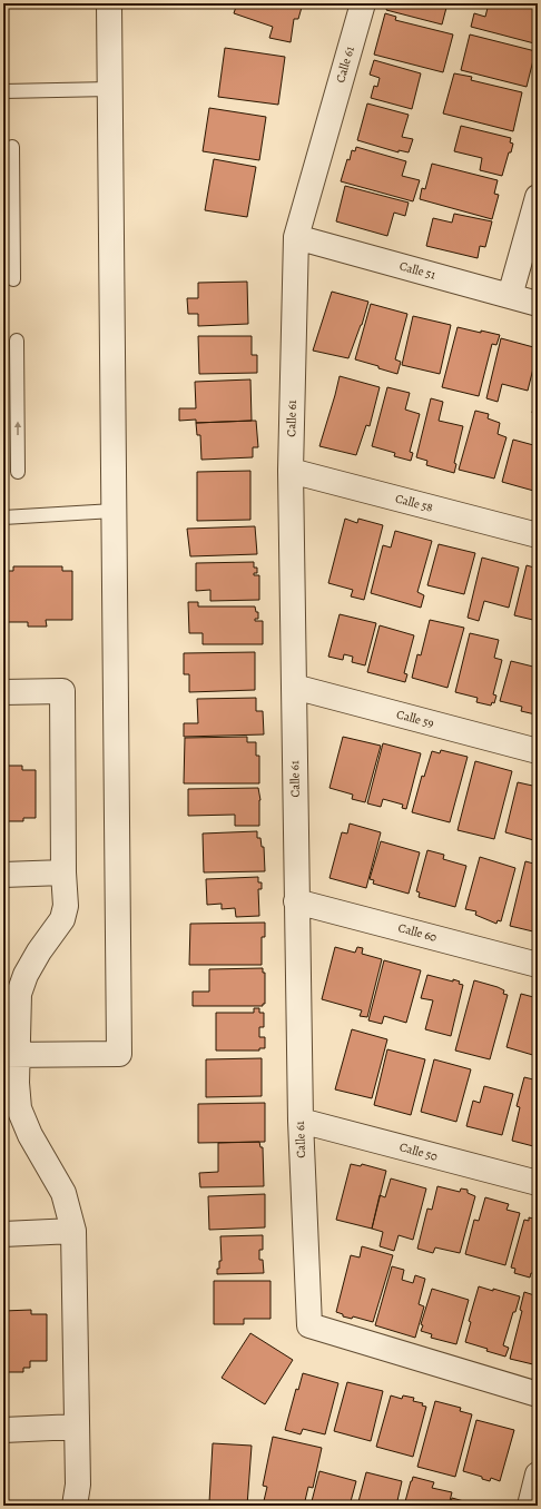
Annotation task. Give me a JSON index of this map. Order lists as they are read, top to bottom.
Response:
{
  "streets": {
    "street": [
      "Calle 61",
      "Calle 51",
      "Calle 58",
      "Calle 59",
      "Calle 60",
      "Calle 50"
    ]
  },
  "crossings": [
    ["Calle 61", "Calle 51"],
    ["Calle 61", "Calle 58"],
    ["Calle 61", "Calle 59"],
    ["Calle 61", "Calle 60"],
    ["Calle 61", "Calle 50"]
  ]
}
